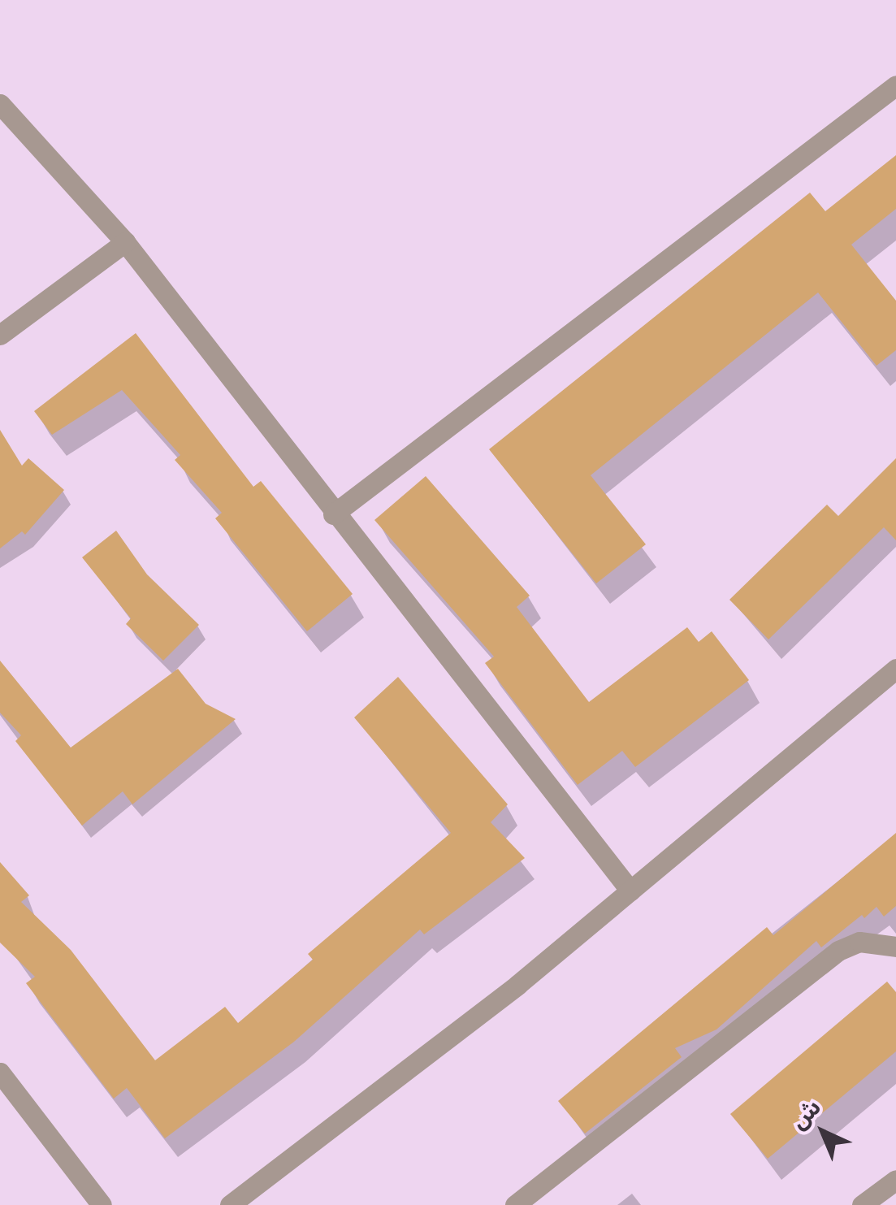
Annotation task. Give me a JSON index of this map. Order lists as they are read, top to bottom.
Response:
{
  "north": "top left"
}
